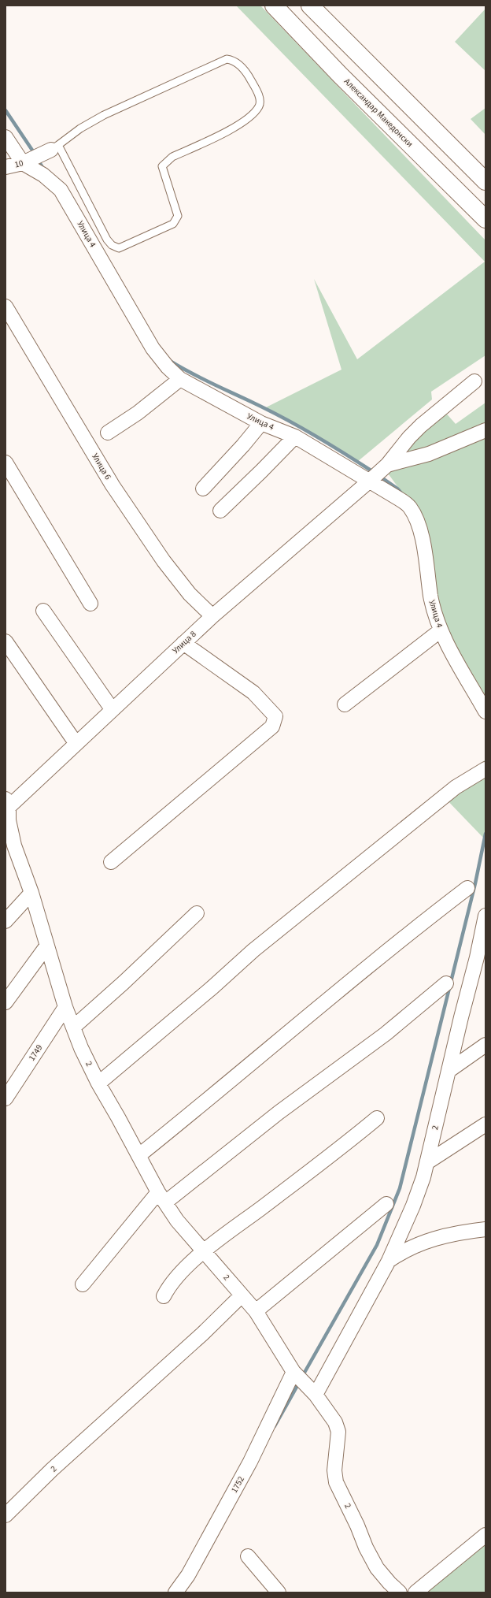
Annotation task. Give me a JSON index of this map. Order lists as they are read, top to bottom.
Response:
{
  "streets": {
    "street": [
      "Александар Македонски",
      "10",
      "Улица 4",
      "Улица 6",
      "Улица 8",
      "1749",
      "2",
      "1752"
    ]
  },
  "crossings": [
    ["10", "Улица 4"],
    ["Улица 4", "Улица 8"],
    ["Улица 6", "Улица 8"],
    ["Улица 8", "2"],
    ["1749", "2"],
    ["2", "1752"]
  ]
}
